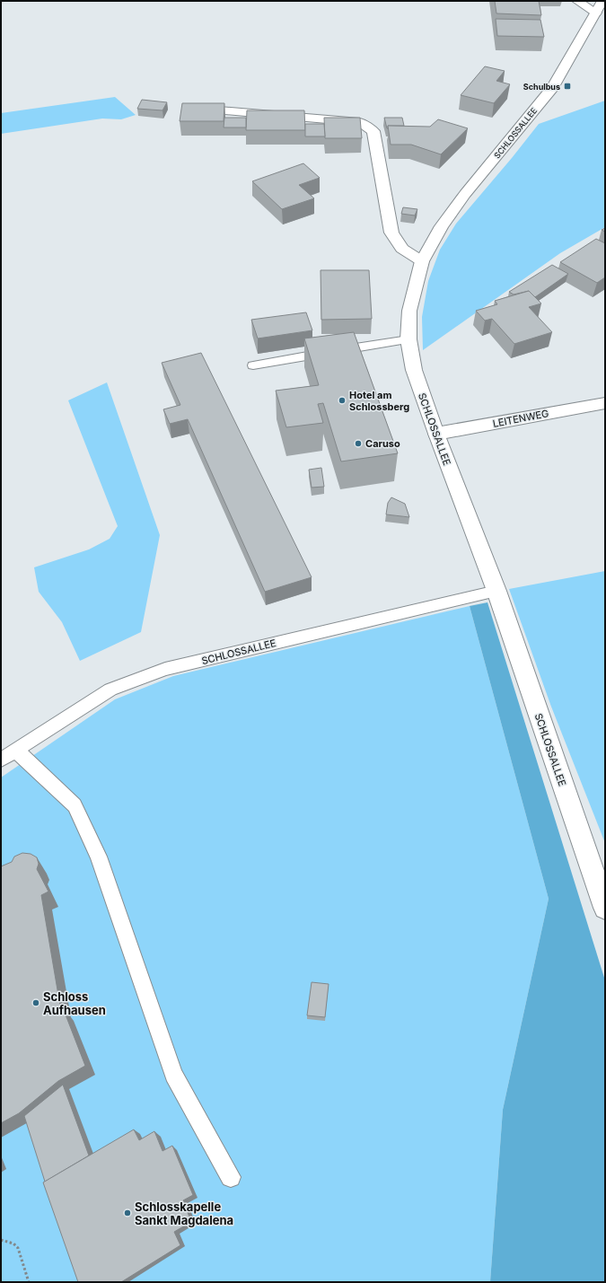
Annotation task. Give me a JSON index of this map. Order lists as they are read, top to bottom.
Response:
{
  "streets": {
    "main road": ["SCHLOSSALLEE", "LEITENWEG"]
  },
  "crossings": [
    ["SCHLOSSALLEE", "LEITENWEG"]
  ],
  "places": {
    "transit": ["Schulbus"],
    "other": [
      "Hotel am Schlossberg",
      "Caruso",
      "Schloss Aufhausen",
      "Schlosskapelle Sankt Magdalena"
    ]
  }
}
